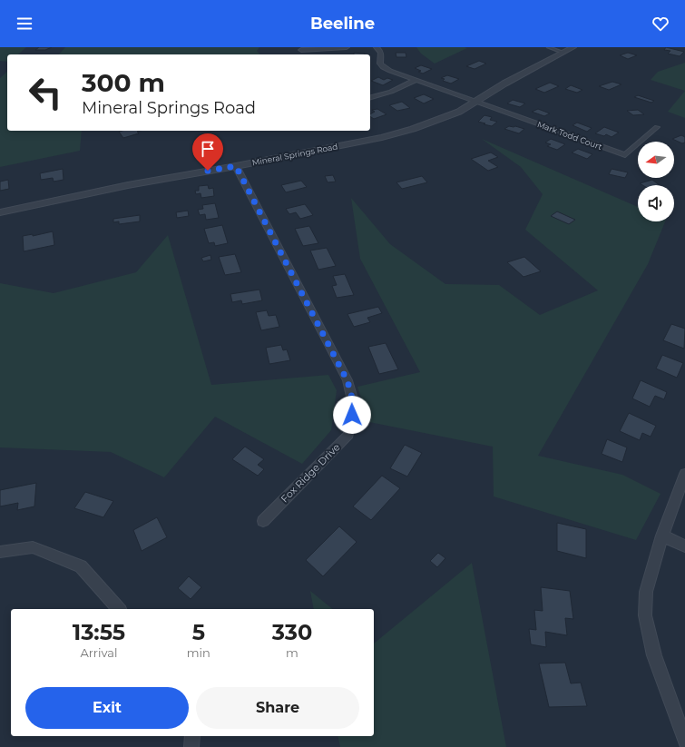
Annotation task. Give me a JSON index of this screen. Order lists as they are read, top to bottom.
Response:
{
  "streets": {
    "street": ["Mark Todd Court", "Mineral Springs Road", "Fox Ridge Drive"]
  },
  "crossings": [
    ["Mark Todd Court", "Mineral Springs Road"],
    ["Mineral Springs Road", "Fox Ridge Drive"]
  ],
  "north": "left",
  "page": {
    "header": "Beeline",
    "turn": ["300 m", "Mineral Springs Road"],
    "eta": [
      "13:55",
      "Arrival",
      "5",
      "min",
      "330",
      "m"
    ],
    "buttons": ["Exit", "Share"]
  }
}
